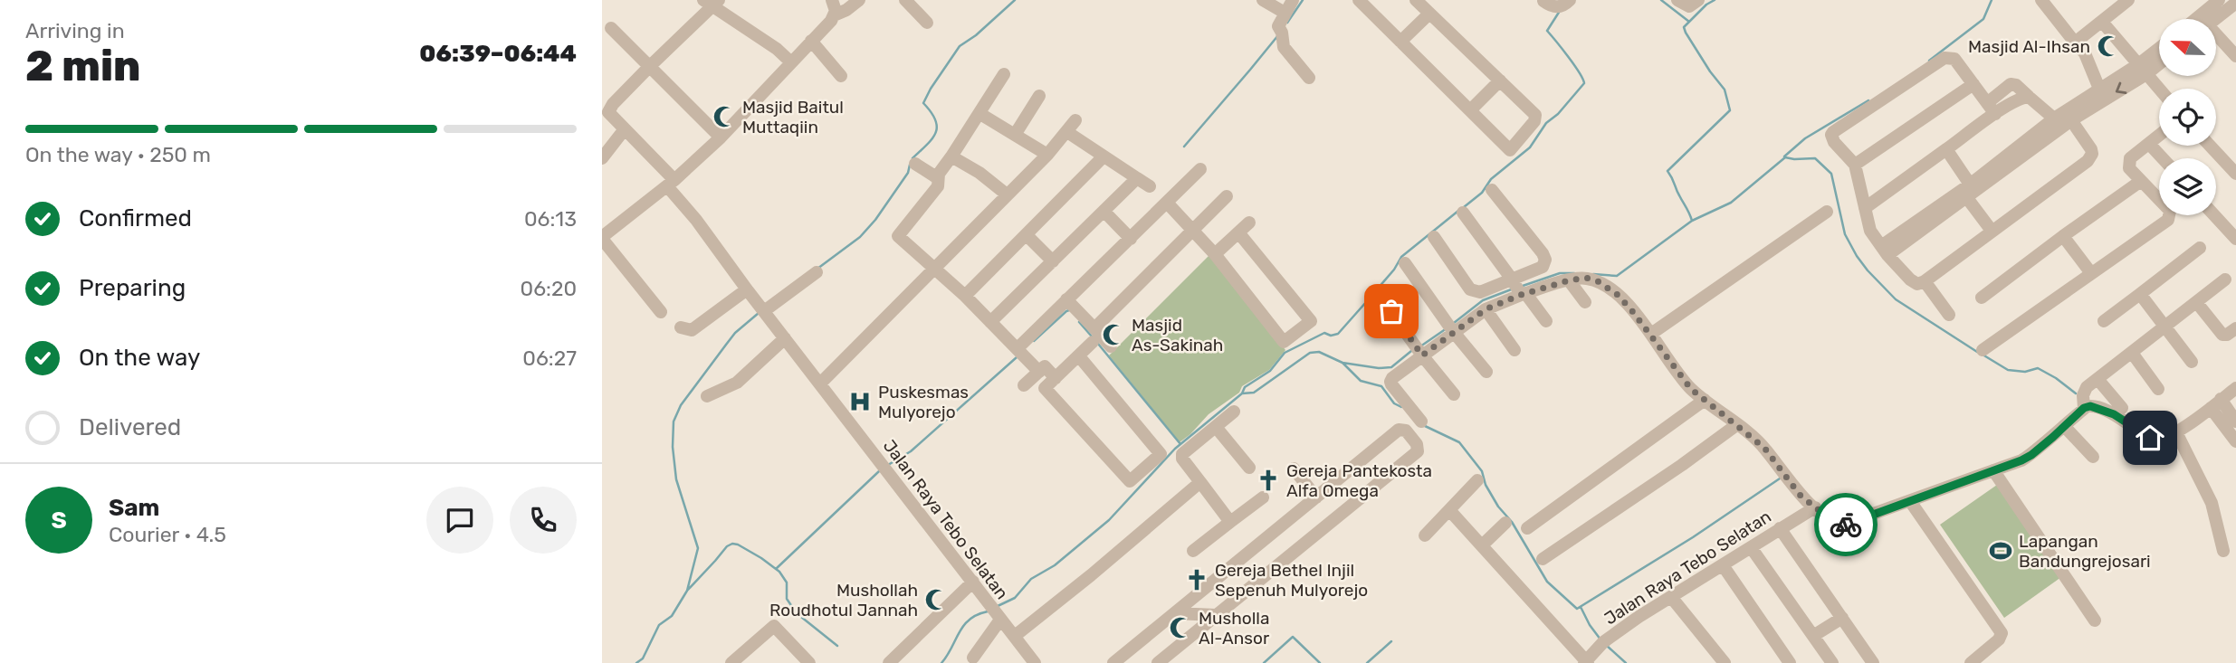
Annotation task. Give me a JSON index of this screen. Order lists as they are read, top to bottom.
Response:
{
  "streets": {
    "street": ["Jalan Raya Tebo Selatan"]
  },
  "places": {
    "mosque": [
      "Masjid Al-Ihsan",
      "Masjid Baitul Muttaqiin",
      "Masjid As-Sakinah",
      "Mushollah Roudhotul Jannah",
      "Musholla Al-Ansor"
    ],
    "hospital": ["Puskesmas Mulyorejo"],
    "church": ["Gereja Pantekosta Alfa Omega", "Gereja Bethel Injil Sepenuh Mulyorejo"],
    "sports": ["Lapangan Bandungrejosari"]
  },
  "north": "left",
  "page": {
    "heading": ["2 min", "Arriving in", "06:39–06:44"],
    "panel": ["Sam", "Courier · 4.5"],
    "bar": "On the way · 250 m",
    "list": [
      ["Confirmed", "06:13"],
      ["Preparing", "06:20"],
      ["On the way", "06:27"],
      "Delivered"
    ],
    "round": "S"
  }
}
